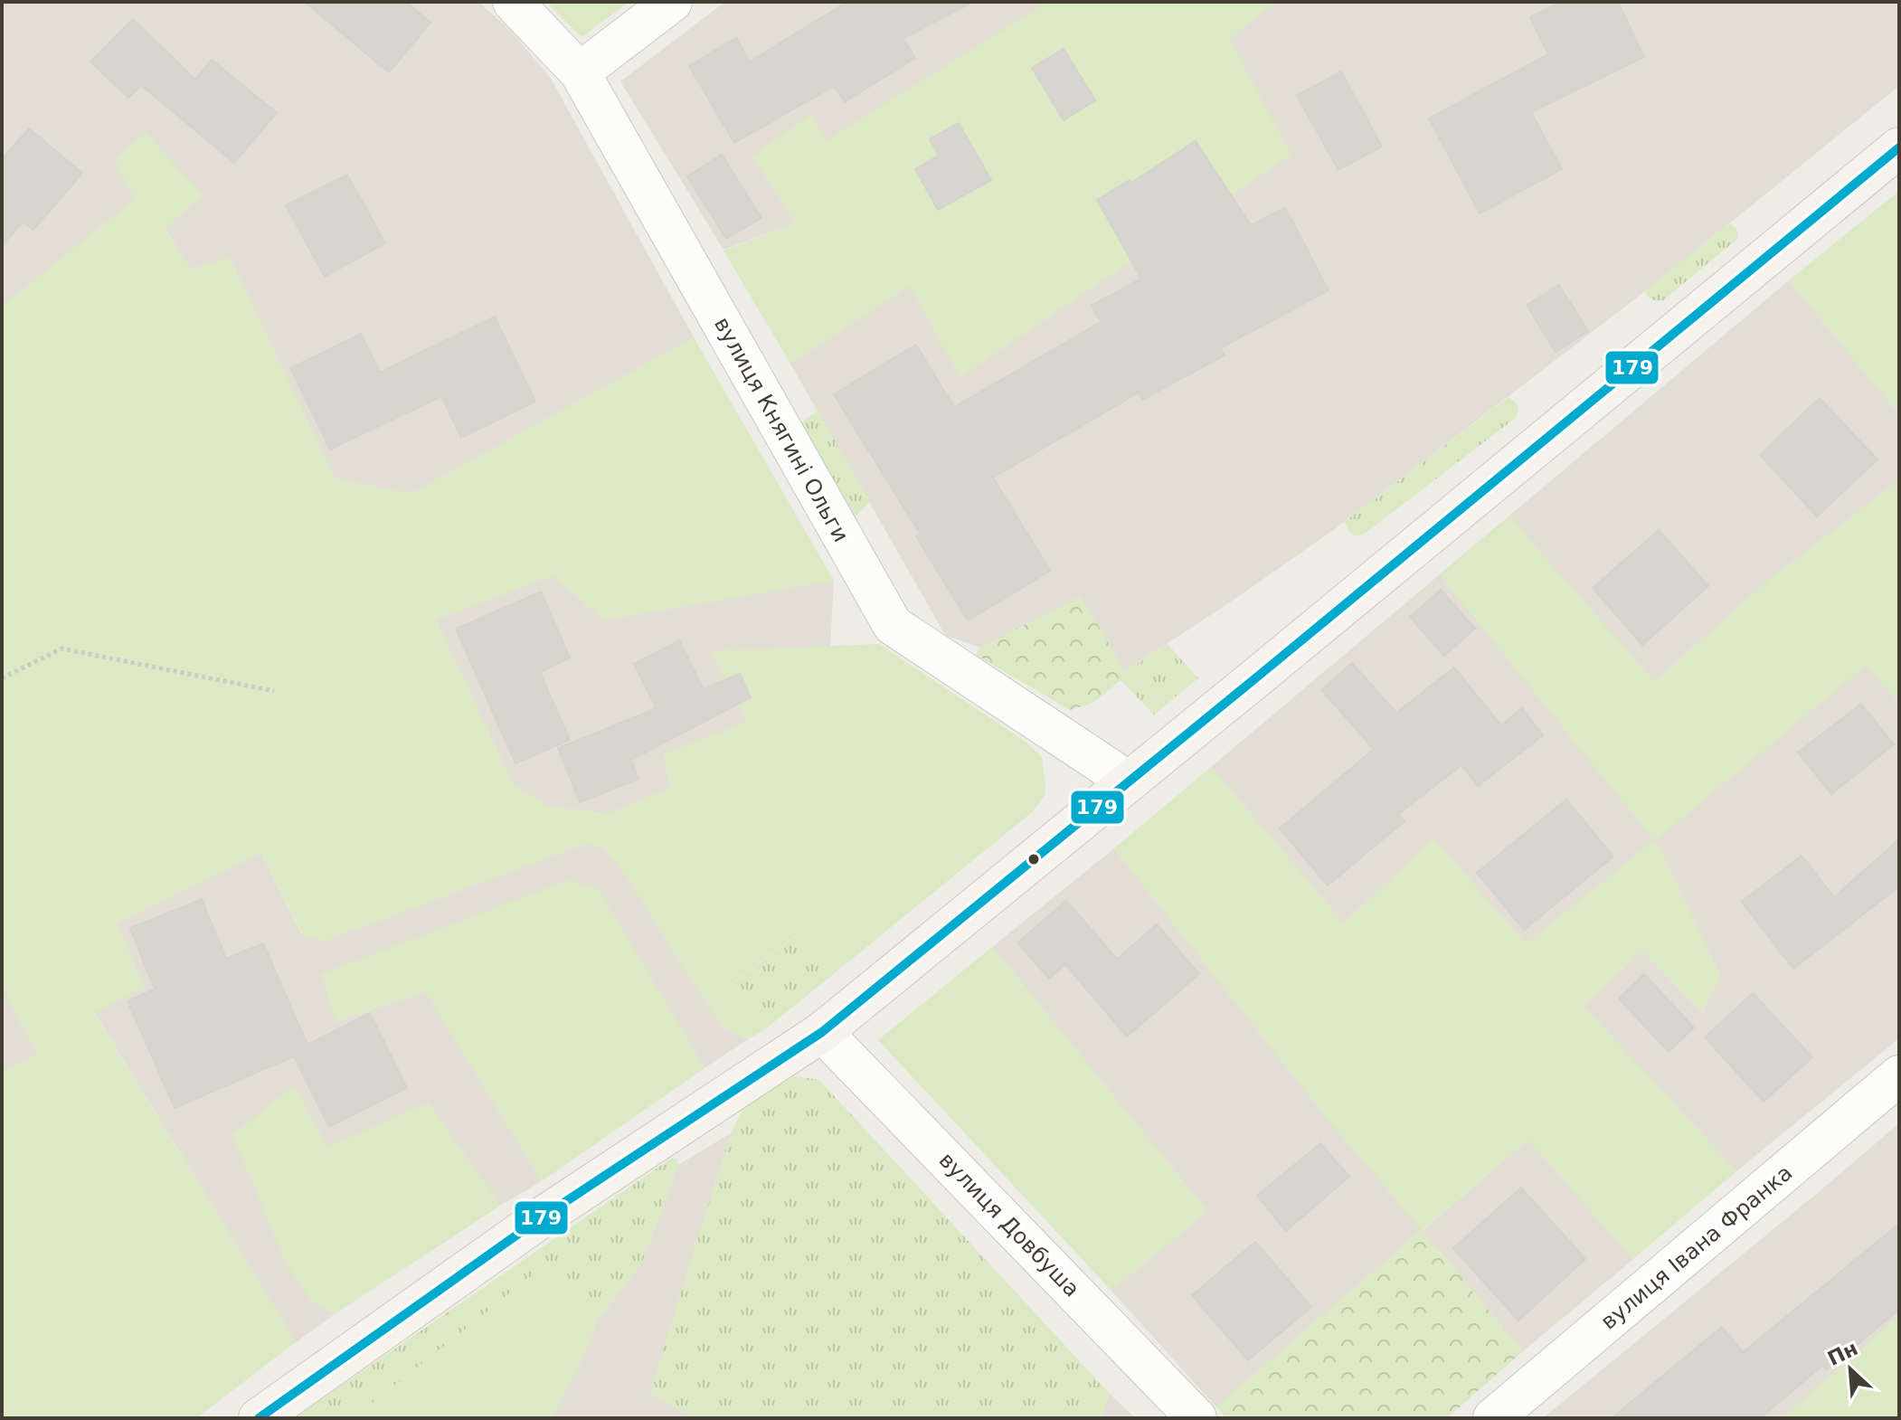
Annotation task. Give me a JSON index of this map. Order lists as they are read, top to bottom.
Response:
{
  "streets": {
    "street": ["вулиця Княгині Ольги", "вулиця Довбуша", "вулиця Івана Франка"]
  },
  "lines": ["transit line 179"],
  "north": "top left"
}
